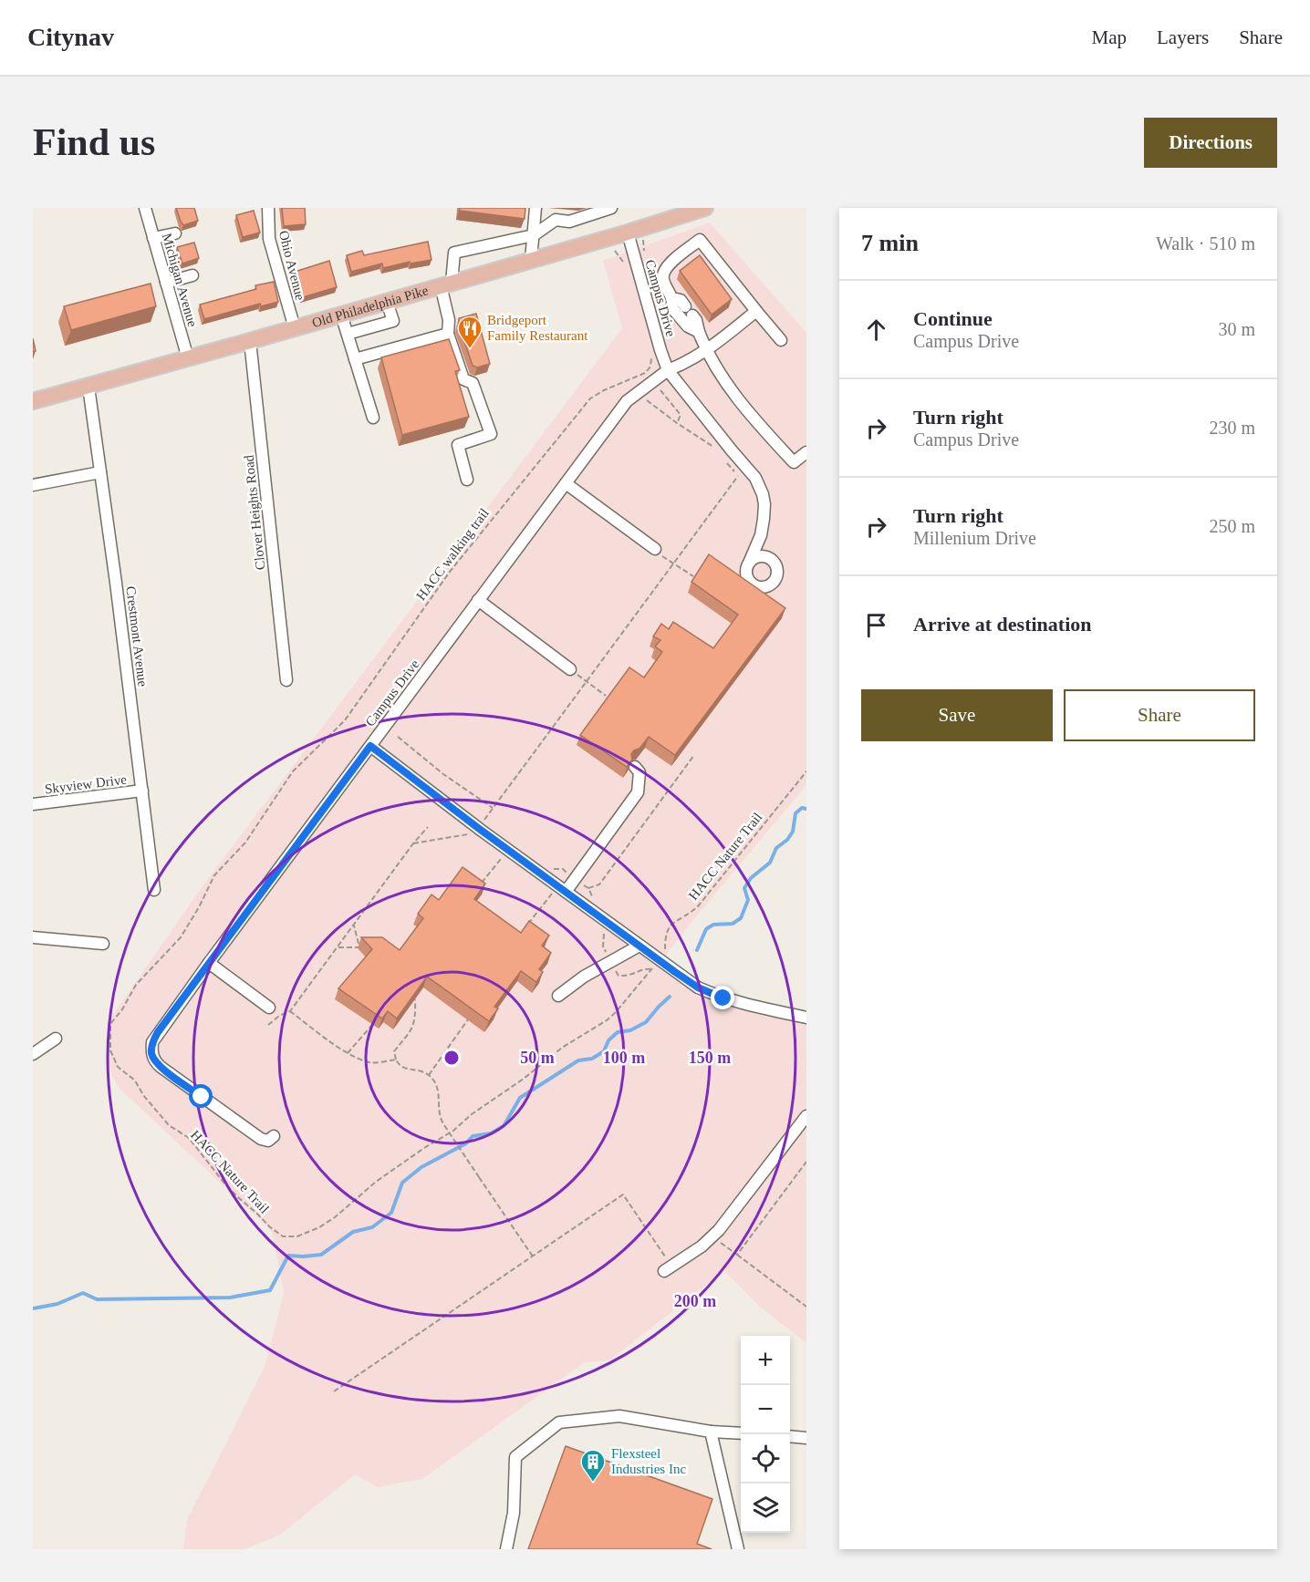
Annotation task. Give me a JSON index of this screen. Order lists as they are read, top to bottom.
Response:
{
  "streets": {
    "main road": ["Old Philadelphia Pike"],
    "street": [
      "Ohio Avenue",
      "Michigan Avenue",
      "Campus Drive",
      "Clover Heights Road",
      "Crestmont Avenue",
      "Skyview Drive"
    ],
    "path": ["HACC walking trail", "HACC Nature Trail"]
  },
  "crossings": [
    ["Ohio Avenue", "Old Philadelphia Pike"],
    ["Michigan Avenue", "Old Philadelphia Pike"],
    ["Campus Drive", "Old Philadelphia Pike"],
    ["Old Philadelphia Pike", "Clover Heights Road"],
    ["Old Philadelphia Pike", "Crestmont Avenue"],
    ["HACC walking trail", "HACC Nature Trail"],
    ["Crestmont Avenue", "Skyview Drive"]
  ],
  "places": {
    "restaurant": ["Bridgeport Family Restaurant"],
    "building": ["Flexsteel Industries Inc"]
  },
  "page": {
    "header": "Citynav",
    "nav": ["Map", "Layers", "Share"],
    "buttons": [
      "Directions",
      ["Save", "Share"]
    ],
    "title": "Find us",
    "heading": ["7 min", "Walk · 510 m"],
    "list": [
      ["Continue", "Campus Drive", "30 m"],
      ["Turn right", "Campus Drive", "230 m"],
      ["Turn right", "Millenium Drive", "250 m"],
      "Arrive at destination"
    ],
    "map_buttons": ["+", "−"]
  },
  "rings": [
    "50 m",
    "100 m",
    "150 m",
    "200 m"
  ]
}
